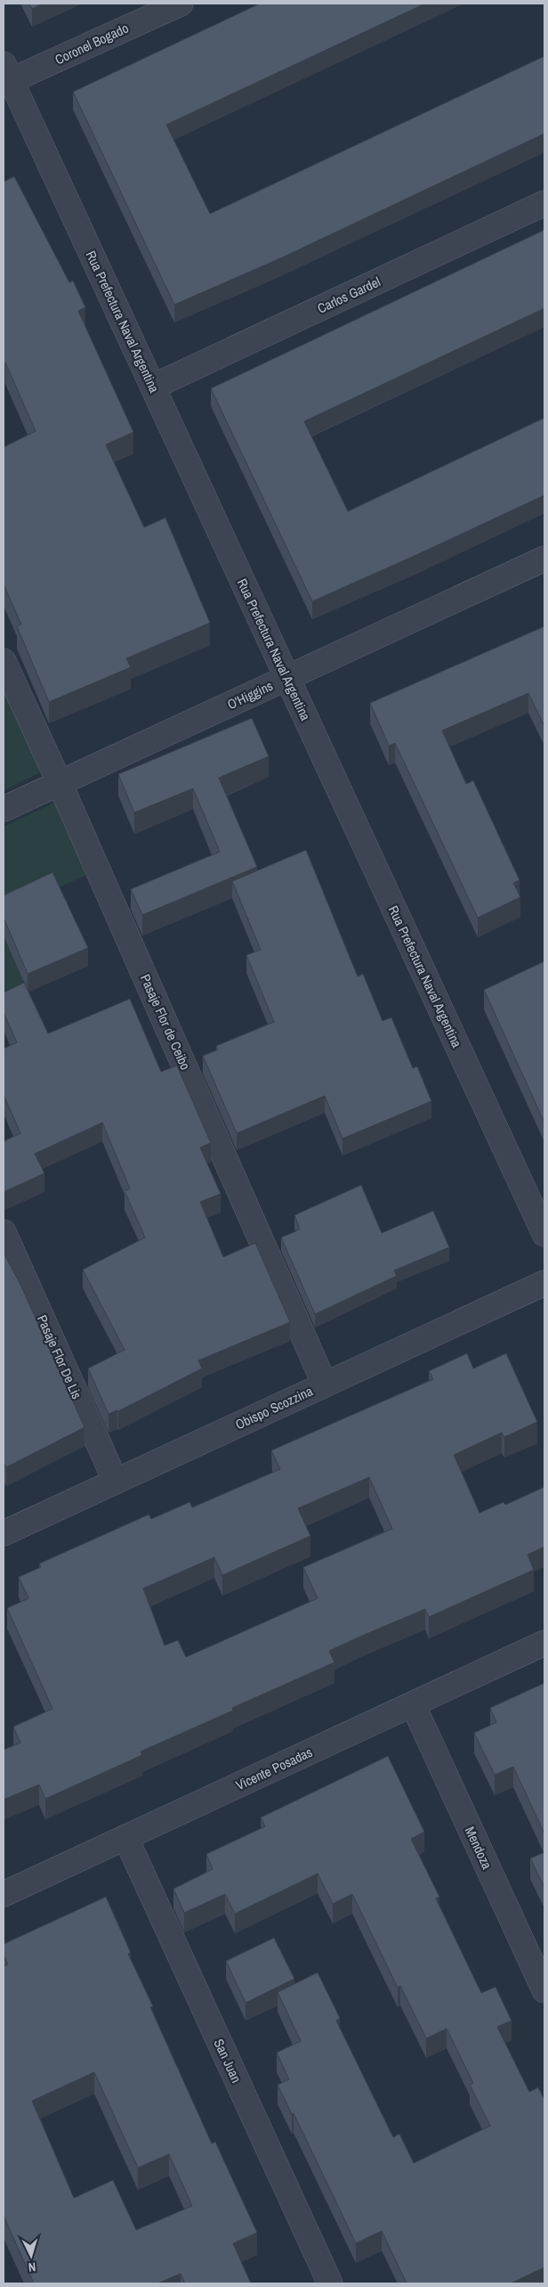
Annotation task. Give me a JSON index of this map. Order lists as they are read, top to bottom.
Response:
{
  "streets": {
    "street": [
      "Coronel Bogado",
      "Carlos Gardel",
      "Rua Prefectura Naval Argentina",
      "O'Higgins",
      "Pasaje Flor de Ceibo",
      "Pasaje Flor De Lis",
      "Obispo Scozzina",
      "Vicente Posadas",
      "Mendoza",
      "San Juan"
    ]
  },
  "crossings": [
    ["Coronel Bogado", "Rua Prefectura Naval Argentina"],
    ["Carlos Gardel", "Rua Prefectura Naval Argentina"],
    ["Rua Prefectura Naval Argentina", "O'Higgins"],
    ["O'Higgins", "Pasaje Flor de Ceibo"],
    ["Pasaje Flor de Ceibo", "Obispo Scozzina"],
    ["Pasaje Flor De Lis", "Obispo Scozzina"],
    ["Vicente Posadas", "Mendoza"],
    ["Vicente Posadas", "San Juan"]
  ],
  "north": "bottom"
}
